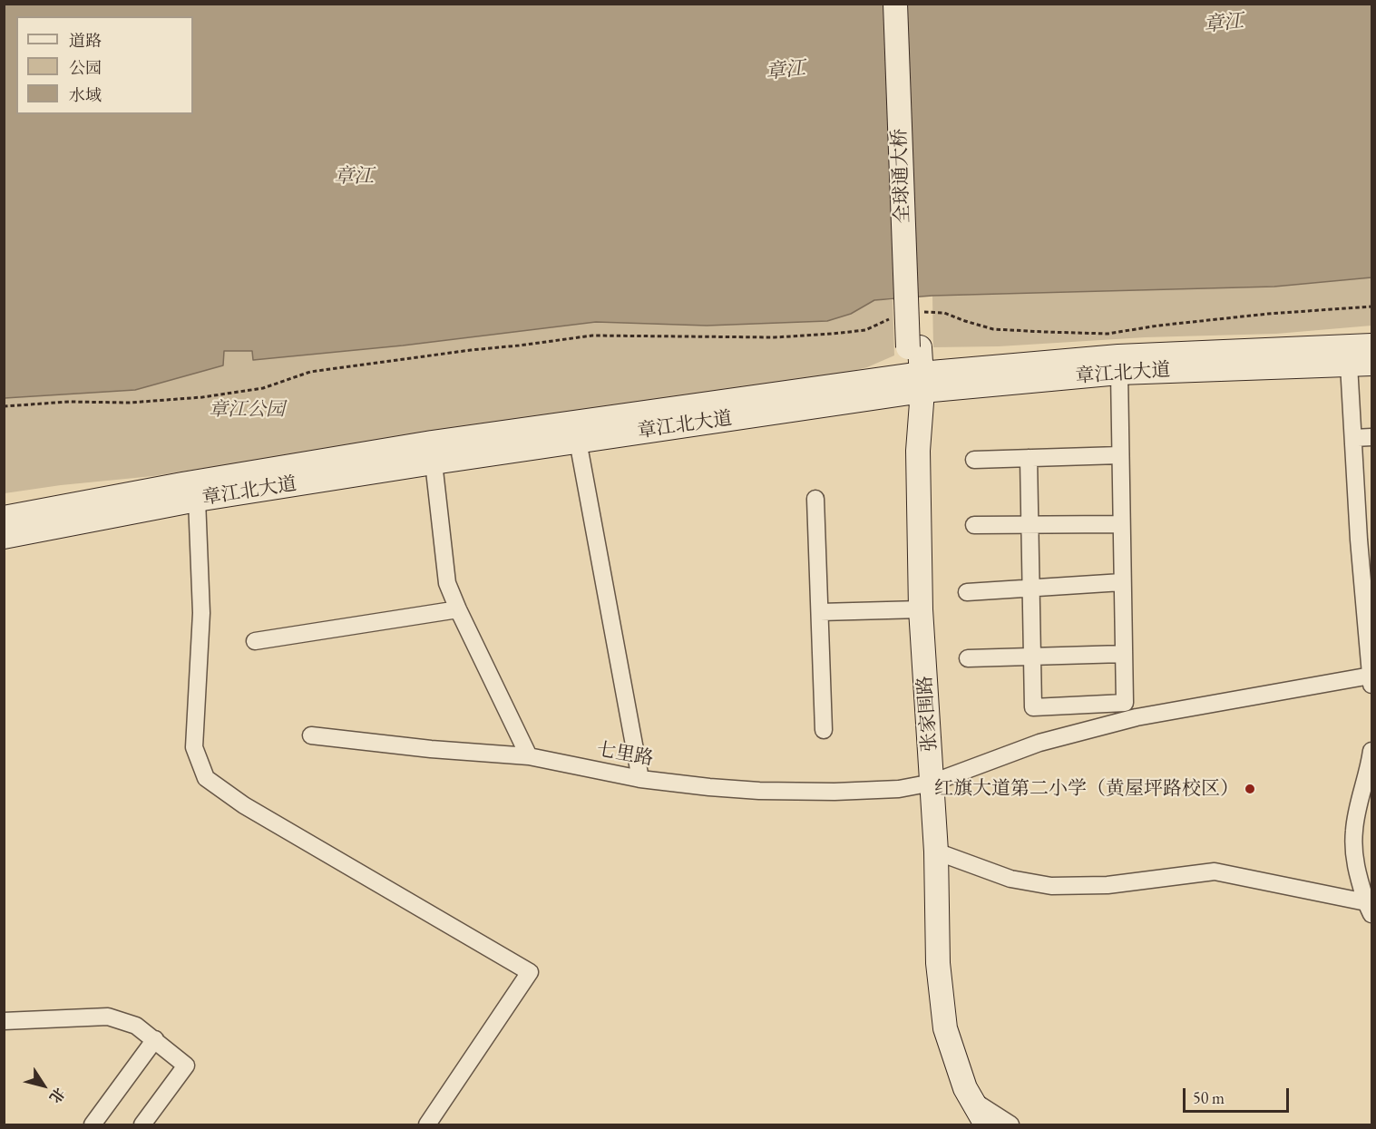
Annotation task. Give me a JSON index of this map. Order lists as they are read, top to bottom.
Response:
{
  "streets": {
    "main road": ["全球通大桥", "章江北大道", "张家围路"],
    "street": ["七里路"]
  },
  "crossings": [
    ["全球通大桥", "张家围路"],
    ["章江北大道", "张家围路"],
    ["张家围路", "七里路"]
  ],
  "water": ["章江"],
  "parks": ["章江公园"],
  "places": ["红旗大道第二小学（黄屋坪路校区）"],
  "legend": ["道路", "公园", "水域"],
  "scale_bar": "50 m",
  "north": "bottom right"
}
